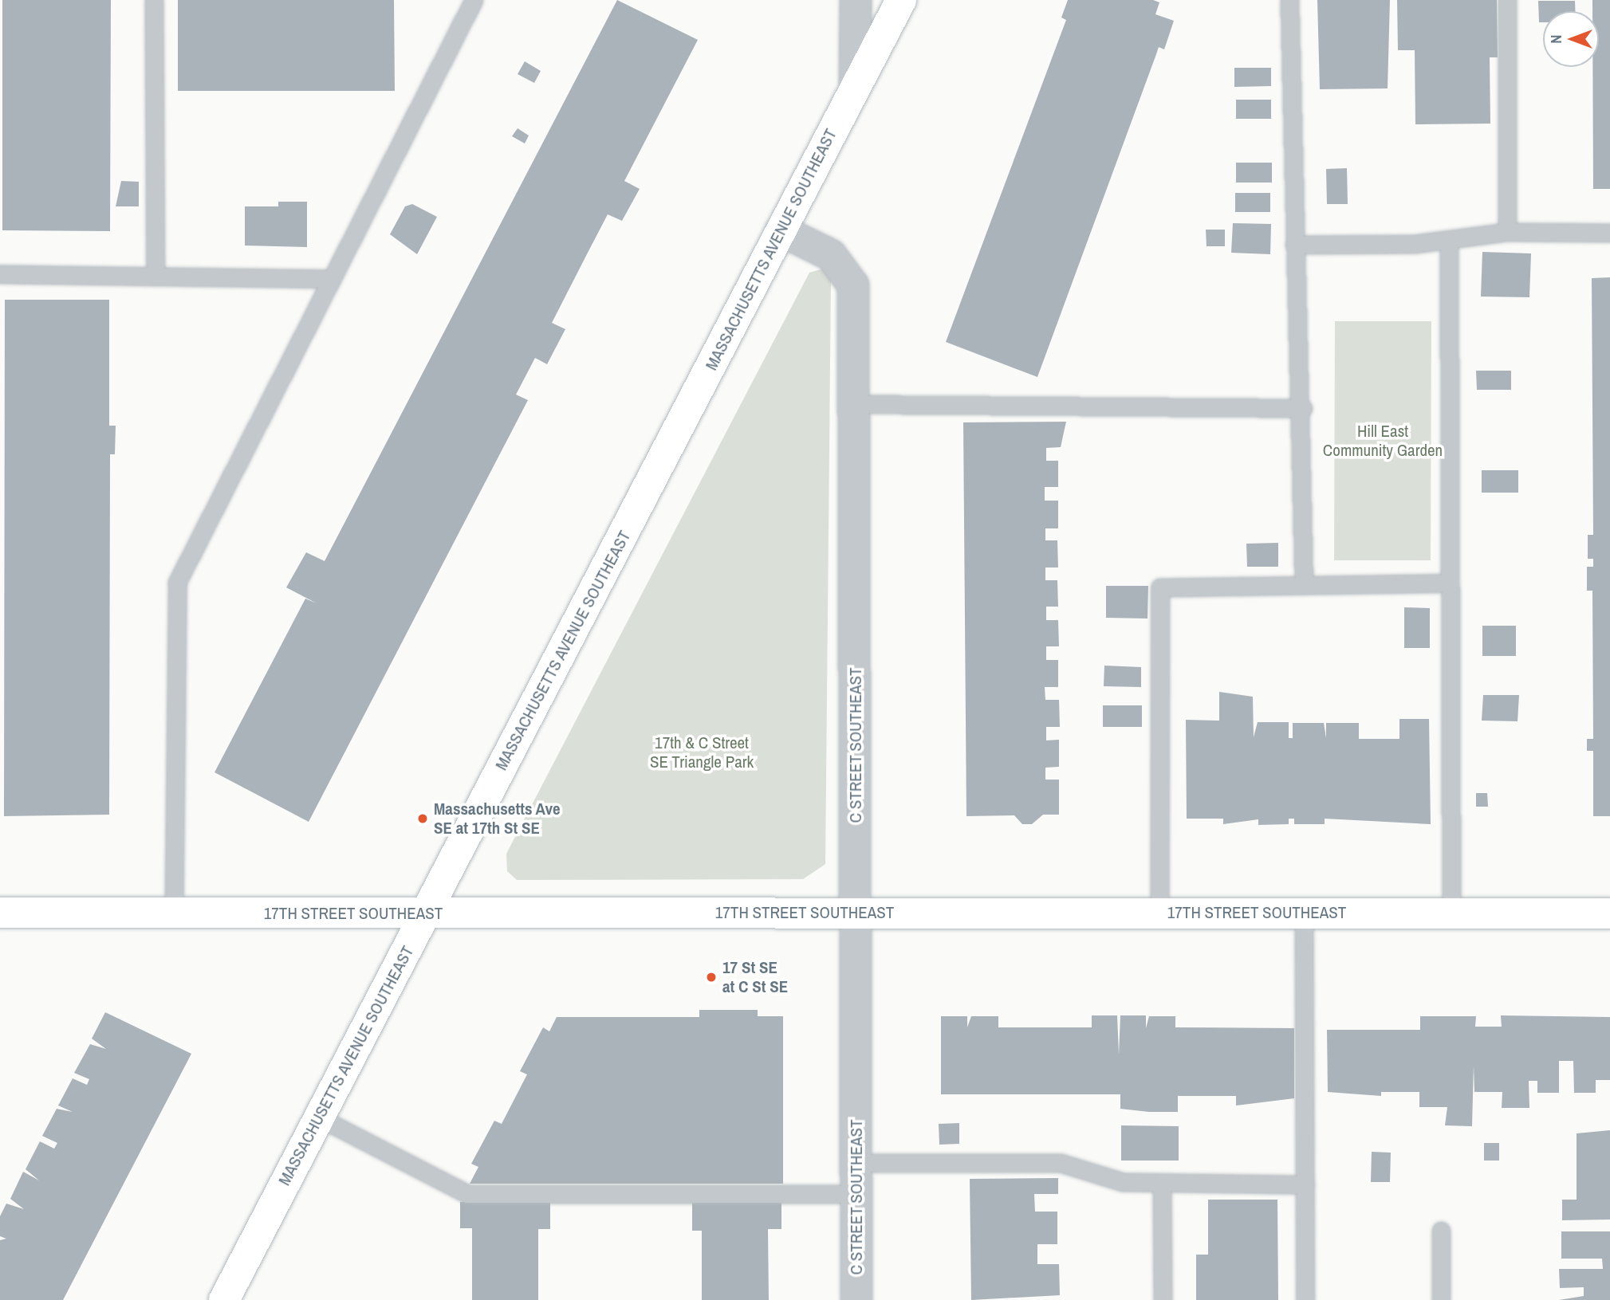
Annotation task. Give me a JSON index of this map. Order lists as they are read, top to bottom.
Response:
{
  "streets": {
    "main road": ["MASSACHUSETTS AVENUE SOUTHEAST", "17TH STREET SOUTHEAST"],
    "street": ["C STREET SOUTHEAST"]
  },
  "crossings": [
    ["MASSACHUSETTS AVENUE SOUTHEAST", "C STREET SOUTHEAST"],
    ["MASSACHUSETTS AVENUE SOUTHEAST", "17TH STREET SOUTHEAST"],
    ["C STREET SOUTHEAST", "17TH STREET SOUTHEAST"]
  ],
  "parks": ["Hill East Community Garden", "17th & C Street SE Triangle Park"],
  "places": ["Massachusetts Ave SE at 17th St SE", "17 St SE at C St SE"],
  "north": "left"
}
